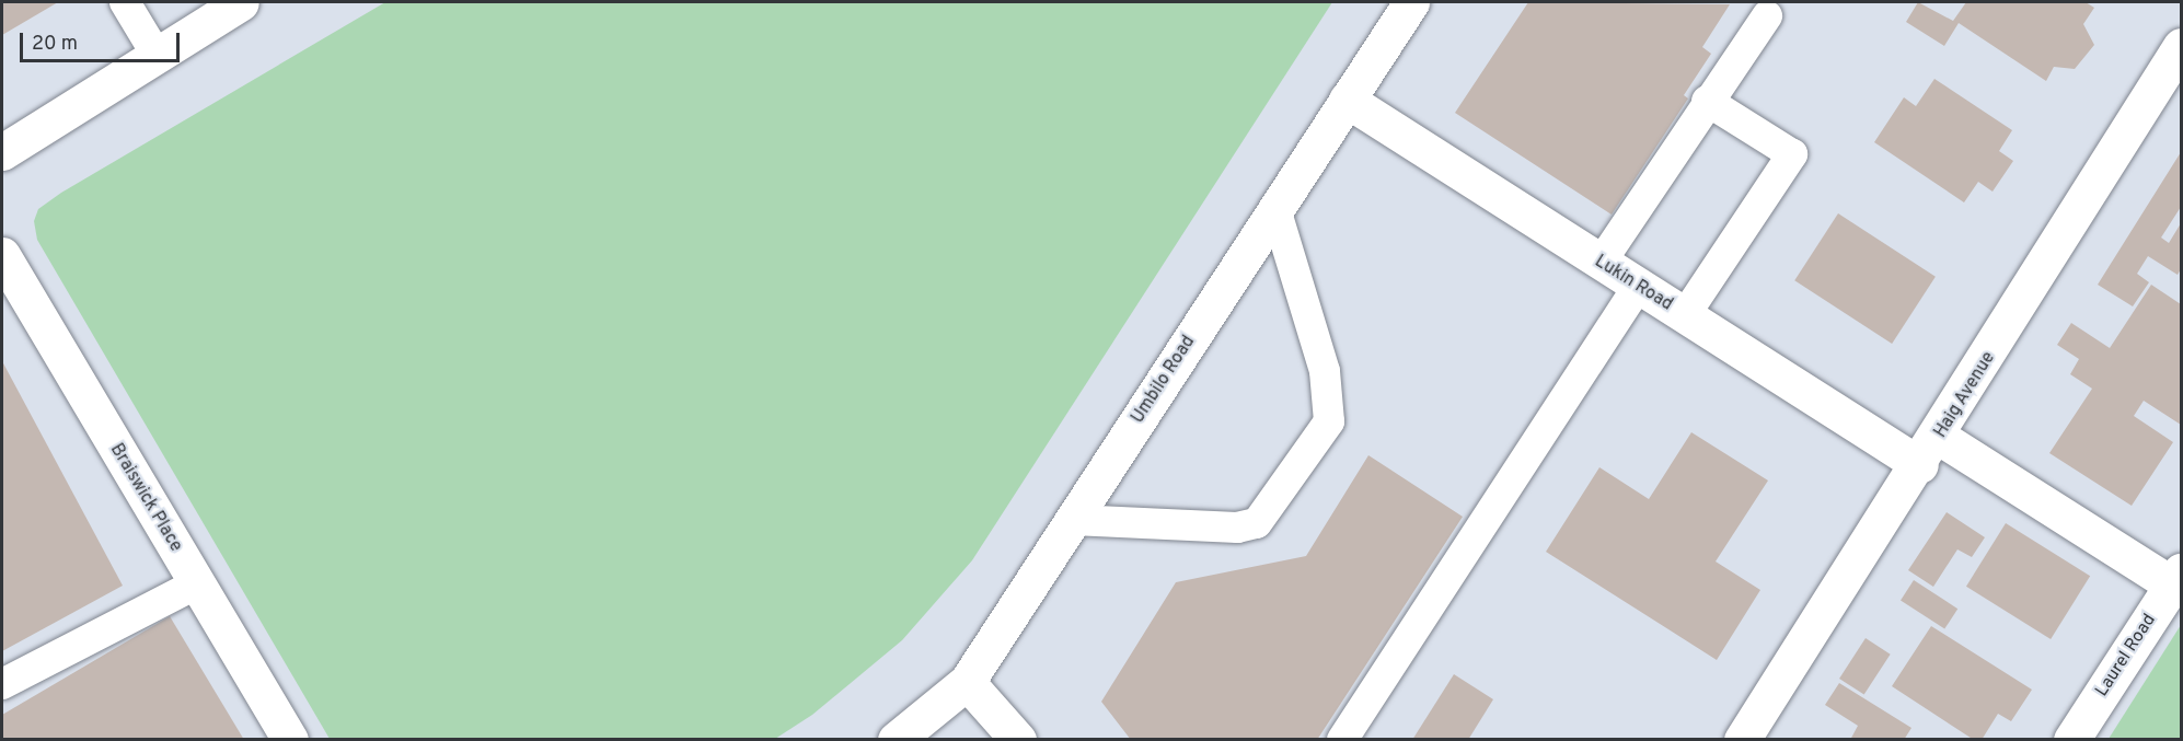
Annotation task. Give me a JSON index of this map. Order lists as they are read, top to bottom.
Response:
{
  "streets": {
    "street": [
      "Lukin Road",
      "Umbilo Road",
      "Haig Avenue",
      "Braiswick Place",
      "Laurel Road"
    ]
  },
  "crossings": [
    ["Lukin Road", "Umbilo Road"],
    ["Lukin Road", "Haig Avenue"],
    ["Lukin Road", "Laurel Road"]
  ],
  "scale_bar": "20 m"
}
